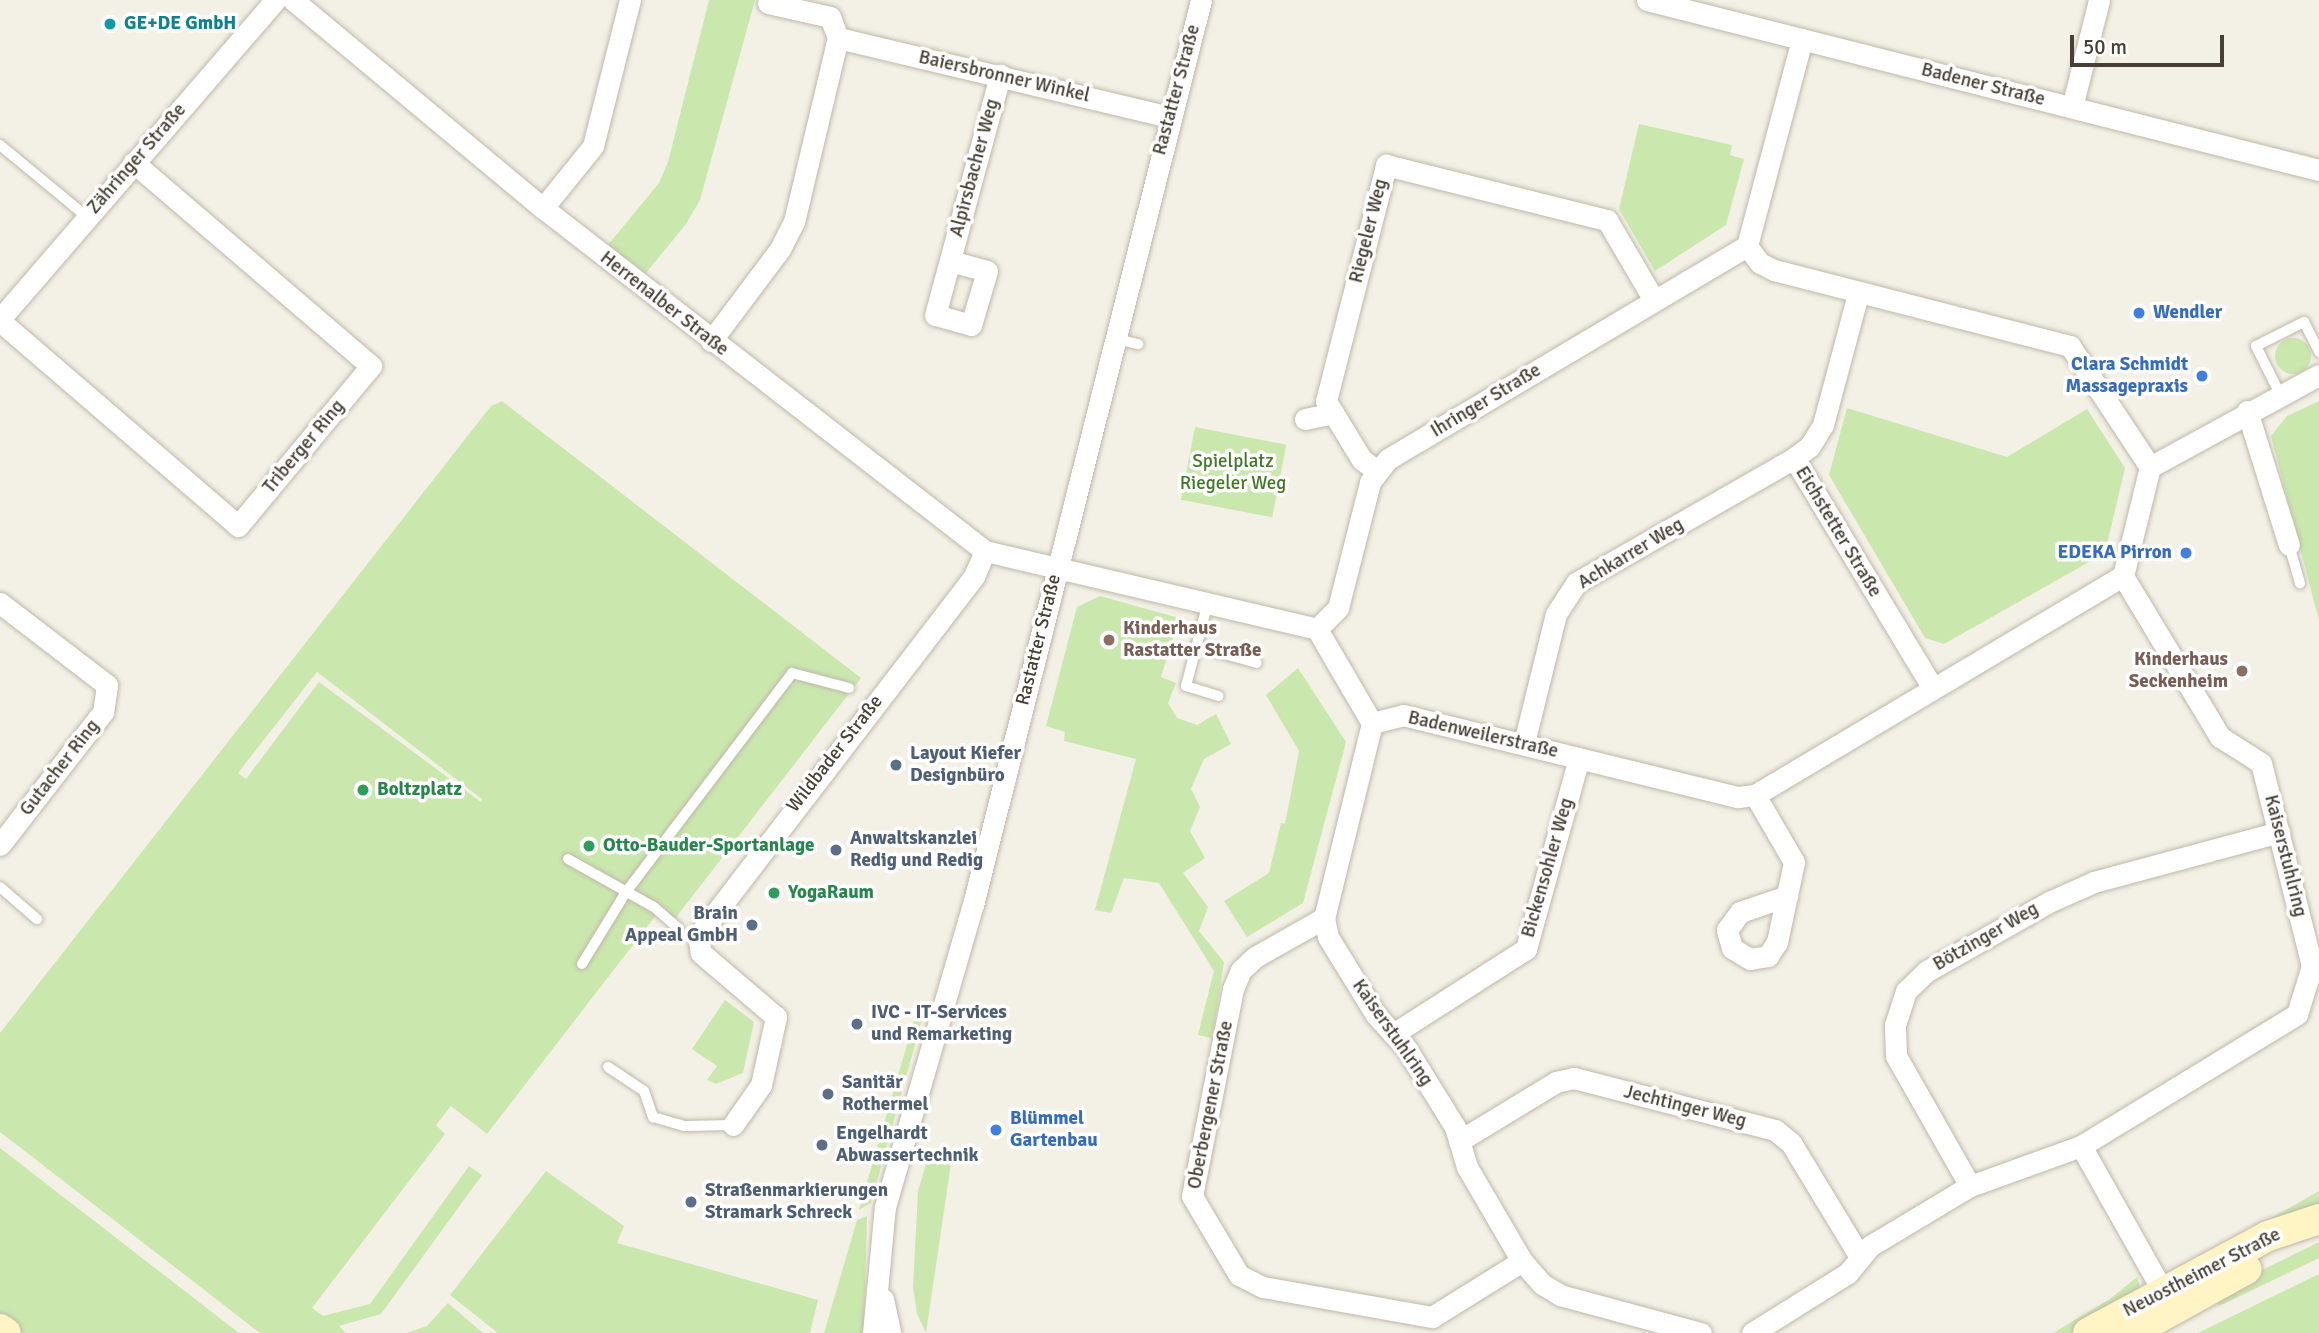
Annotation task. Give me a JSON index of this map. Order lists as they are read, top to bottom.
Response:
{
  "streets": {
    "main road": ["Neuostheimer Straße"],
    "street": [
      "Baiersbronner Winkel",
      "Badener Straße",
      "Rastatter Straße",
      "Zähringer Straße",
      "Alpirsbacher Weg",
      "Riegeler Weg",
      "Herrenalber Straße",
      "Ihringer Straße",
      "Triberger Ring",
      "Eichstetter Straße",
      "Achkarrer Weg",
      "Badenweilerstraße",
      "Wildbader Straße",
      "Gutacher Ring",
      "Kaiserstuhlring",
      "Bickensohler Weg",
      "Bötzinger Weg",
      "Oberbergener Straße",
      "Jechtinger Weg"
    ]
  },
  "crossings": [
    ["Baiersbronner Winkel", "Rastatter Straße"],
    ["Baiersbronner Winkel", "Alpirsbacher Weg"],
    ["Rastatter Straße", "Herrenalber Straße"],
    ["Zähringer Straße", "Triberger Ring"],
    ["Riegeler Weg", "Ihringer Straße"],
    ["Herrenalber Straße", "Wildbader Straße"],
    ["Eichstetter Straße", "Achkarrer Weg"],
    ["Achkarrer Weg", "Badenweilerstraße"],
    ["Badenweilerstraße", "Bickensohler Weg"],
    ["Kaiserstuhlring", "Bickensohler Weg"],
    ["Kaiserstuhlring", "Bötzinger Weg"],
    ["Kaiserstuhlring", "Oberbergener Straße"],
    ["Kaiserstuhlring", "Jechtinger Weg"]
  ],
  "parks": ["Spielplatz Riegeler Weg"],
  "places": [
    "GE+DE GmbH",
    "Wendler",
    "Clara Schmidt Massagepraxis",
    "EDEKA Pirron",
    "Kinderhaus Rastatter Straße",
    "Kinderhaus Seckenheim",
    "Layout Kiefer Designbüro",
    "Boltzplatz",
    "Otto-Bauder-Sportanlage",
    "Anwaltskanzlei Redig und Redig",
    "YogaRaum",
    "Brain Appeal GmbH",
    "IVC - IT-Services und Remarketing",
    "Sanitär Rothermel",
    "Blümmel Gartenbau",
    "Engelhardt Abwassertechnik",
    "Straßenmarkierungen Stramark Schreck"
  ],
  "scale_bar": "50 m"
}
